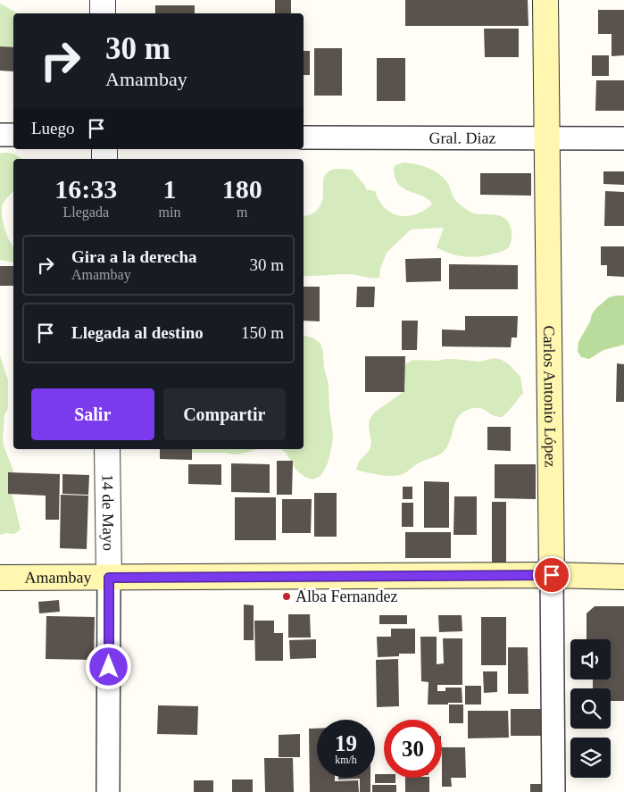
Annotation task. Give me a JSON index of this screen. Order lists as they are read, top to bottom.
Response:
{
  "streets": {
    "main road": ["Carlos Antonio López", "Amambay"],
    "street": ["Gral. Diaz", "14 de Mayo"]
  },
  "crossings": [
    ["Gral. Diaz", "Carlos Antonio López"],
    ["Carlos Antonio López", "Amambay"],
    ["14 de Mayo", "Amambay"]
  ],
  "places": ["Alba Fernandez"],
  "page": {
    "turn": ["30 m", "Amambay"],
    "then": "Luego",
    "eta": [
      "16:33",
      "Llegada",
      "1",
      "min",
      "180",
      "m"
    ],
    "list": [
      {
        "name": "Gira a la derecha",
        "note": "Amambay",
        "value": "30 m"
      },
      {
        "name": "Llegada al destino",
        "value": "150 m"
      }
    ],
    "buttons": ["Salir", "Compartir"],
    "speed": "19 km/h",
    "limit": "30"
  }
}
